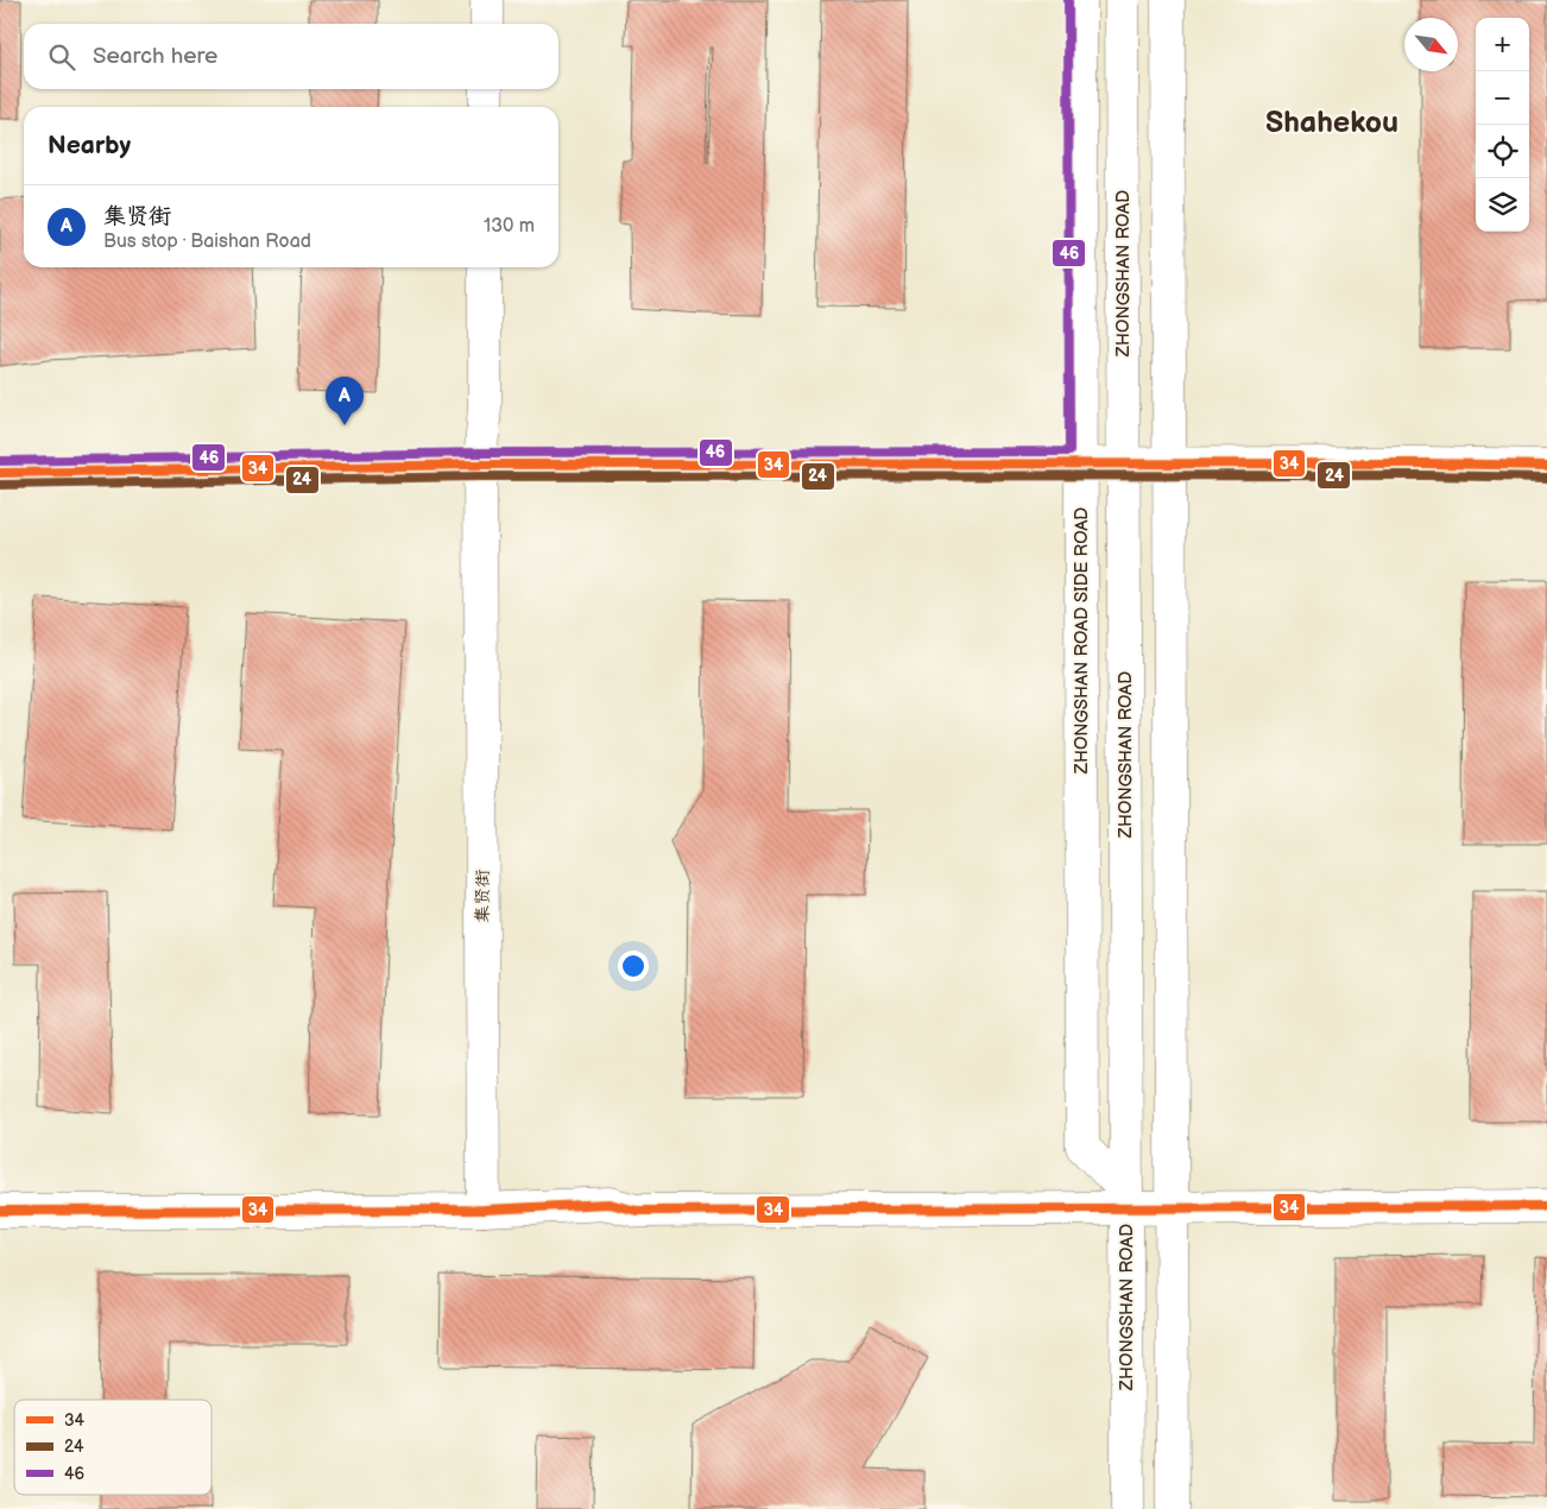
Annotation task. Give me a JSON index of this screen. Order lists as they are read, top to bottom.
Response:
{
  "streets": {
    "main road": ["ZHONGSHAN ROAD", "ZHONGSHAN ROAD SIDE ROAD", "集贤街"]
  },
  "crossings": [
    ["ZHONGSHAN ROAD", "ZHONGSHAN ROAD SIDE ROAD"]
  ],
  "districts": ["Shahekou"],
  "lines": ["transit line 46", "transit line 34", "transit line 24"],
  "legend": ["34", "24", "46"],
  "north": "bottom right",
  "page": {
    "map_buttons": ["+", "−"],
    "search": "Search here",
    "heading": "Nearby",
    "list": [
      {
        "mark": "A",
        "name": "集贤街",
        "note": "Bus stop · Baishan Road",
        "value": "130 m"
      }
    ],
    "pins": "A"
  }
}
